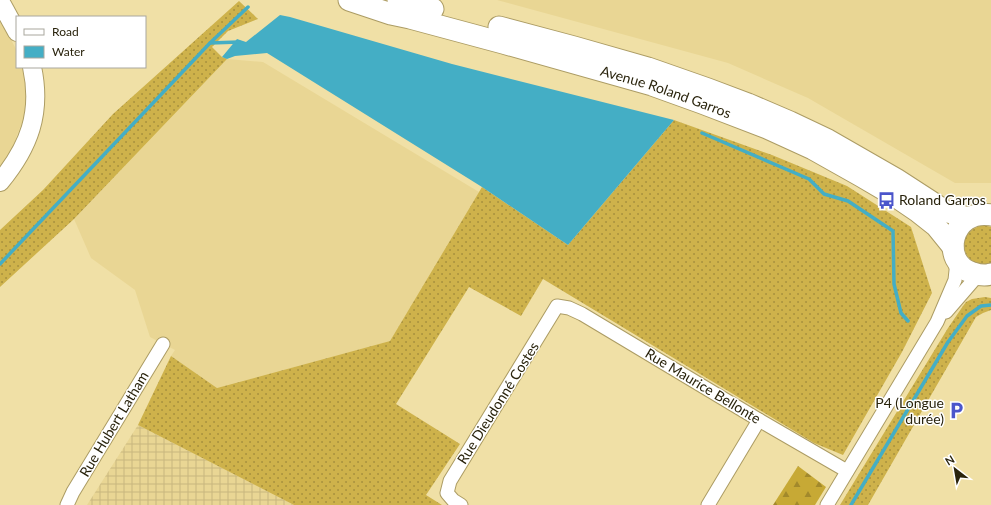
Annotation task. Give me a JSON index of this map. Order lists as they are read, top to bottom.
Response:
{
  "streets": {
    "main road": ["Avenue Roland Garros"],
    "street": ["Rue Maurice Bellonte", "Rue Dieudonné Costes", "Rue Hubert Latham"]
  },
  "crossings": [
    ["Rue Maurice Bellonte", "Rue Dieudonné Costes"]
  ],
  "places": {
    "bus stop": ["Roland Garros"],
    "parking": ["P4 (Longue durée)"]
  },
  "legend": ["Road", "Water"],
  "north": "top left"
}
